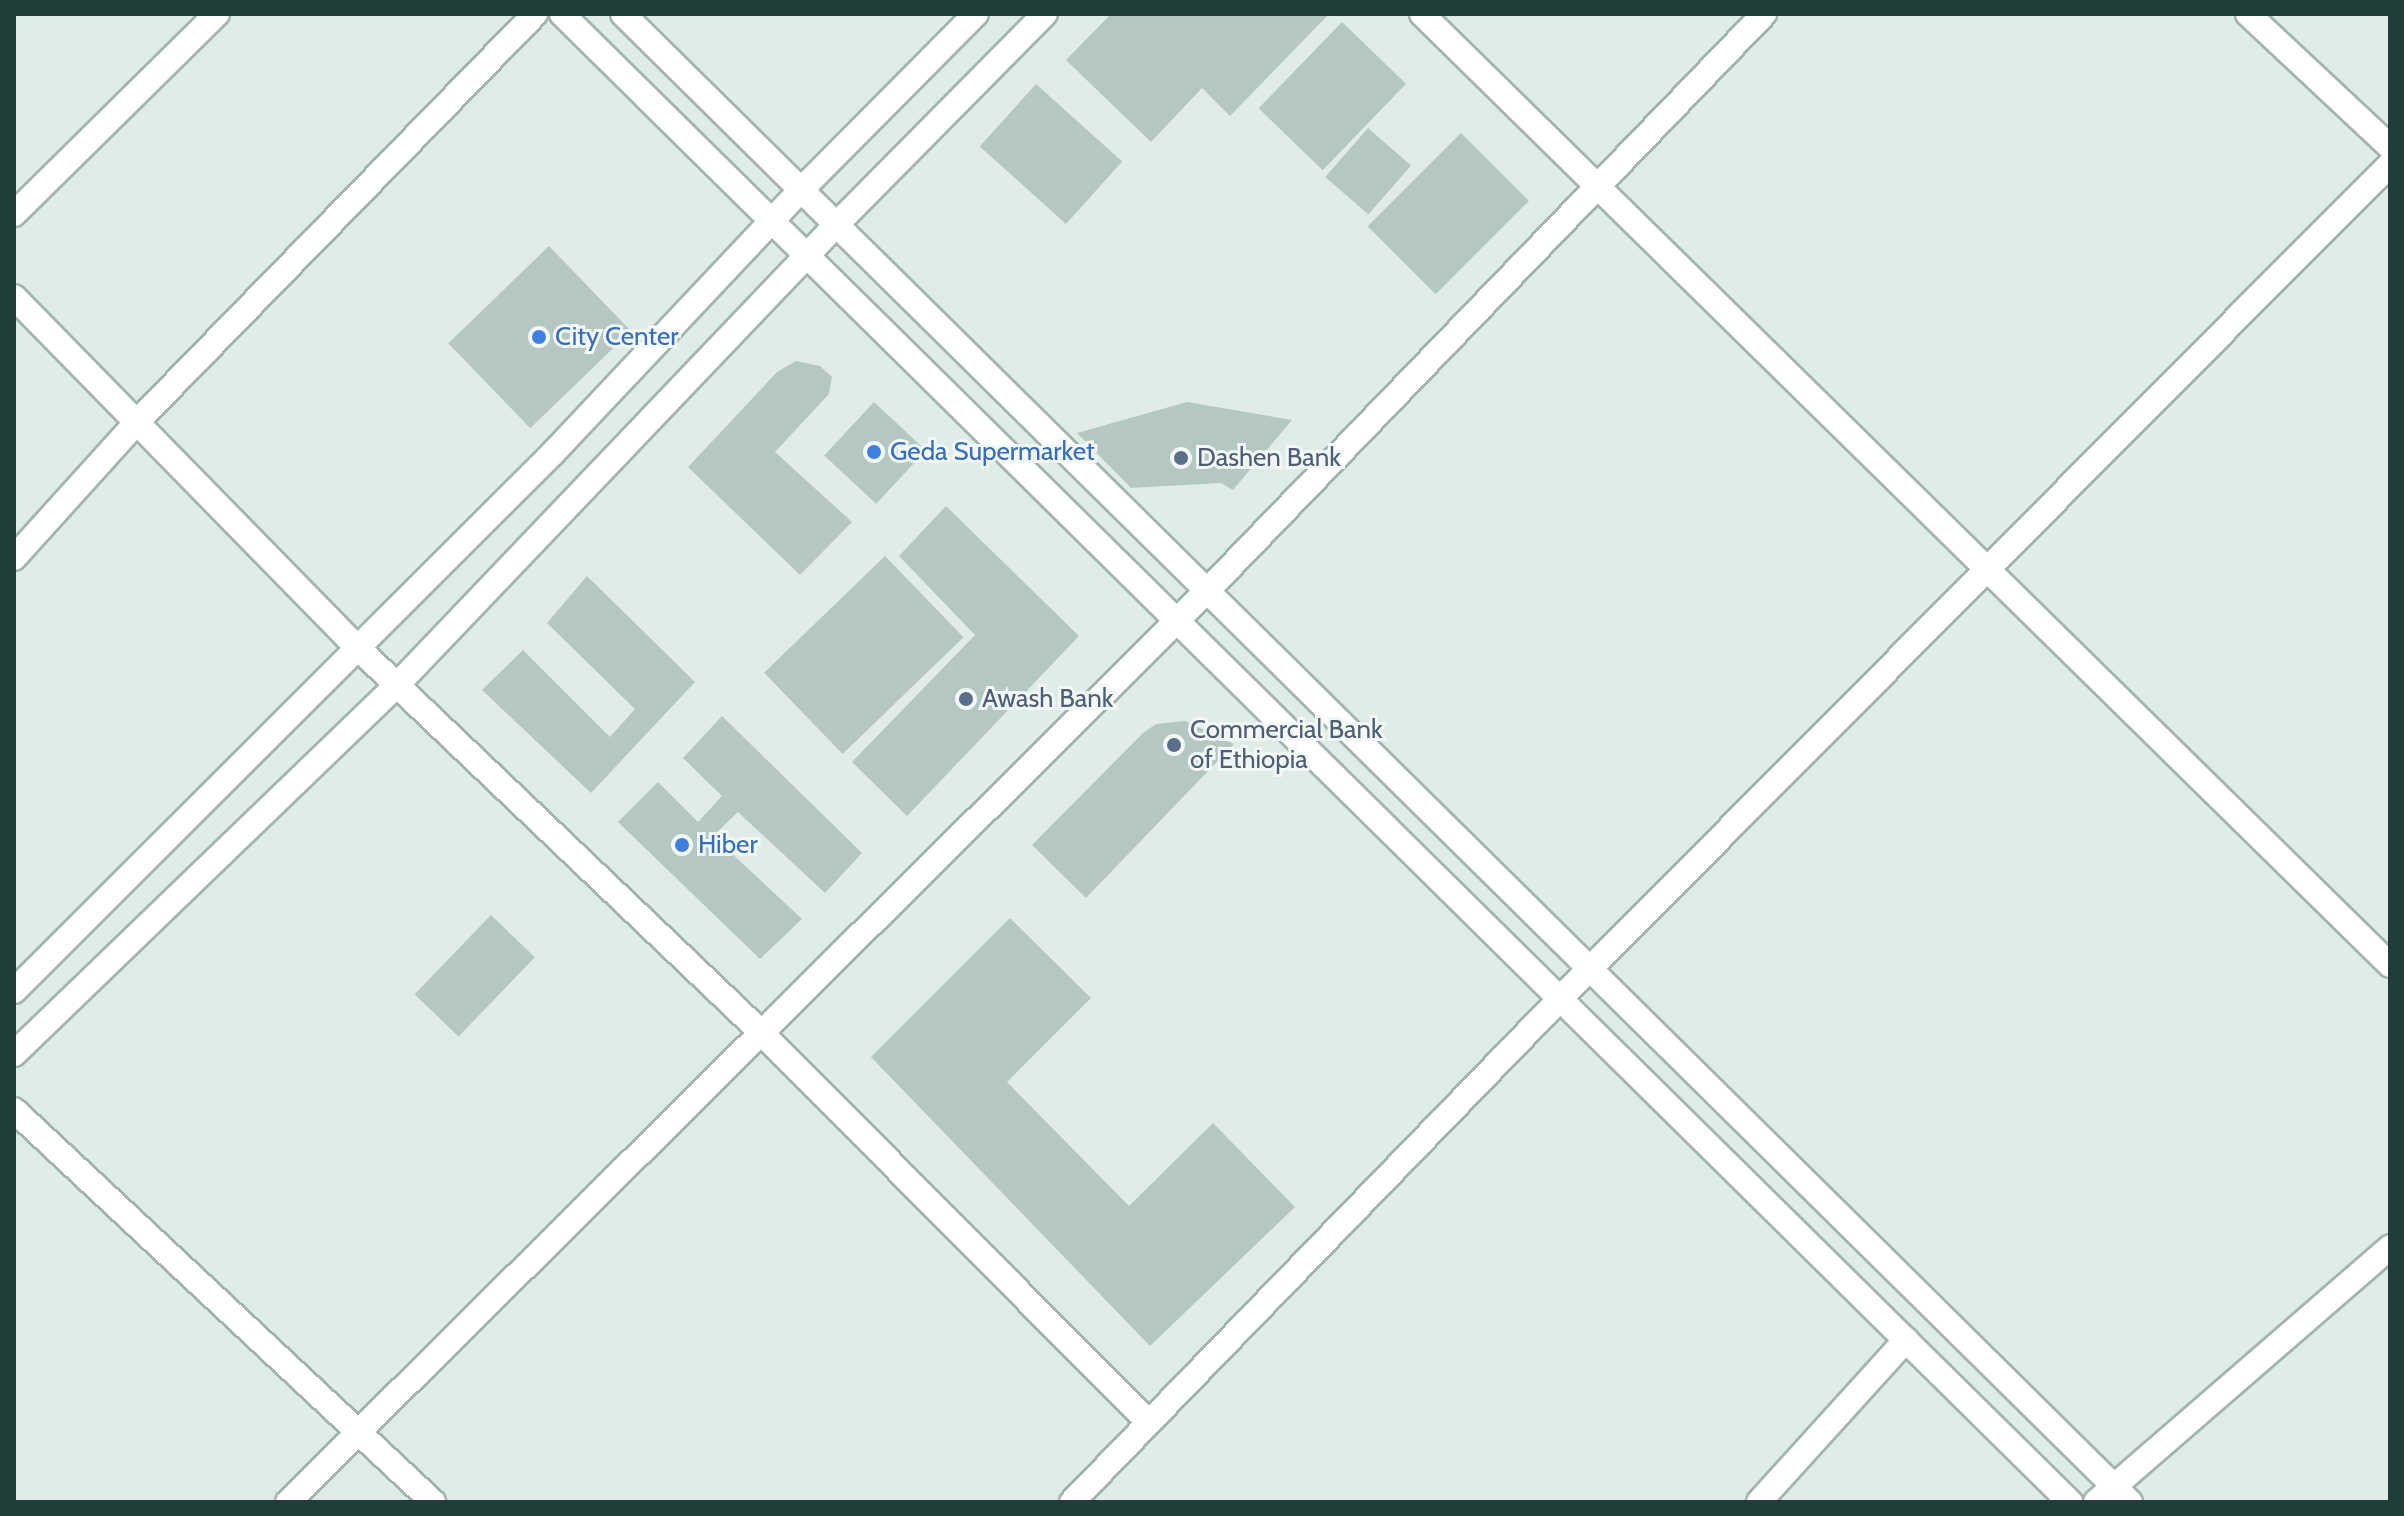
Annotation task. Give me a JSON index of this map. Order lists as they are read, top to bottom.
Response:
{
  "places": [
    "City Center",
    "Geda Supermarket",
    "Dashen Bank",
    "Awash Bank",
    "Commercial Bank of Ethiopia",
    "Hiber"
  ]
}
